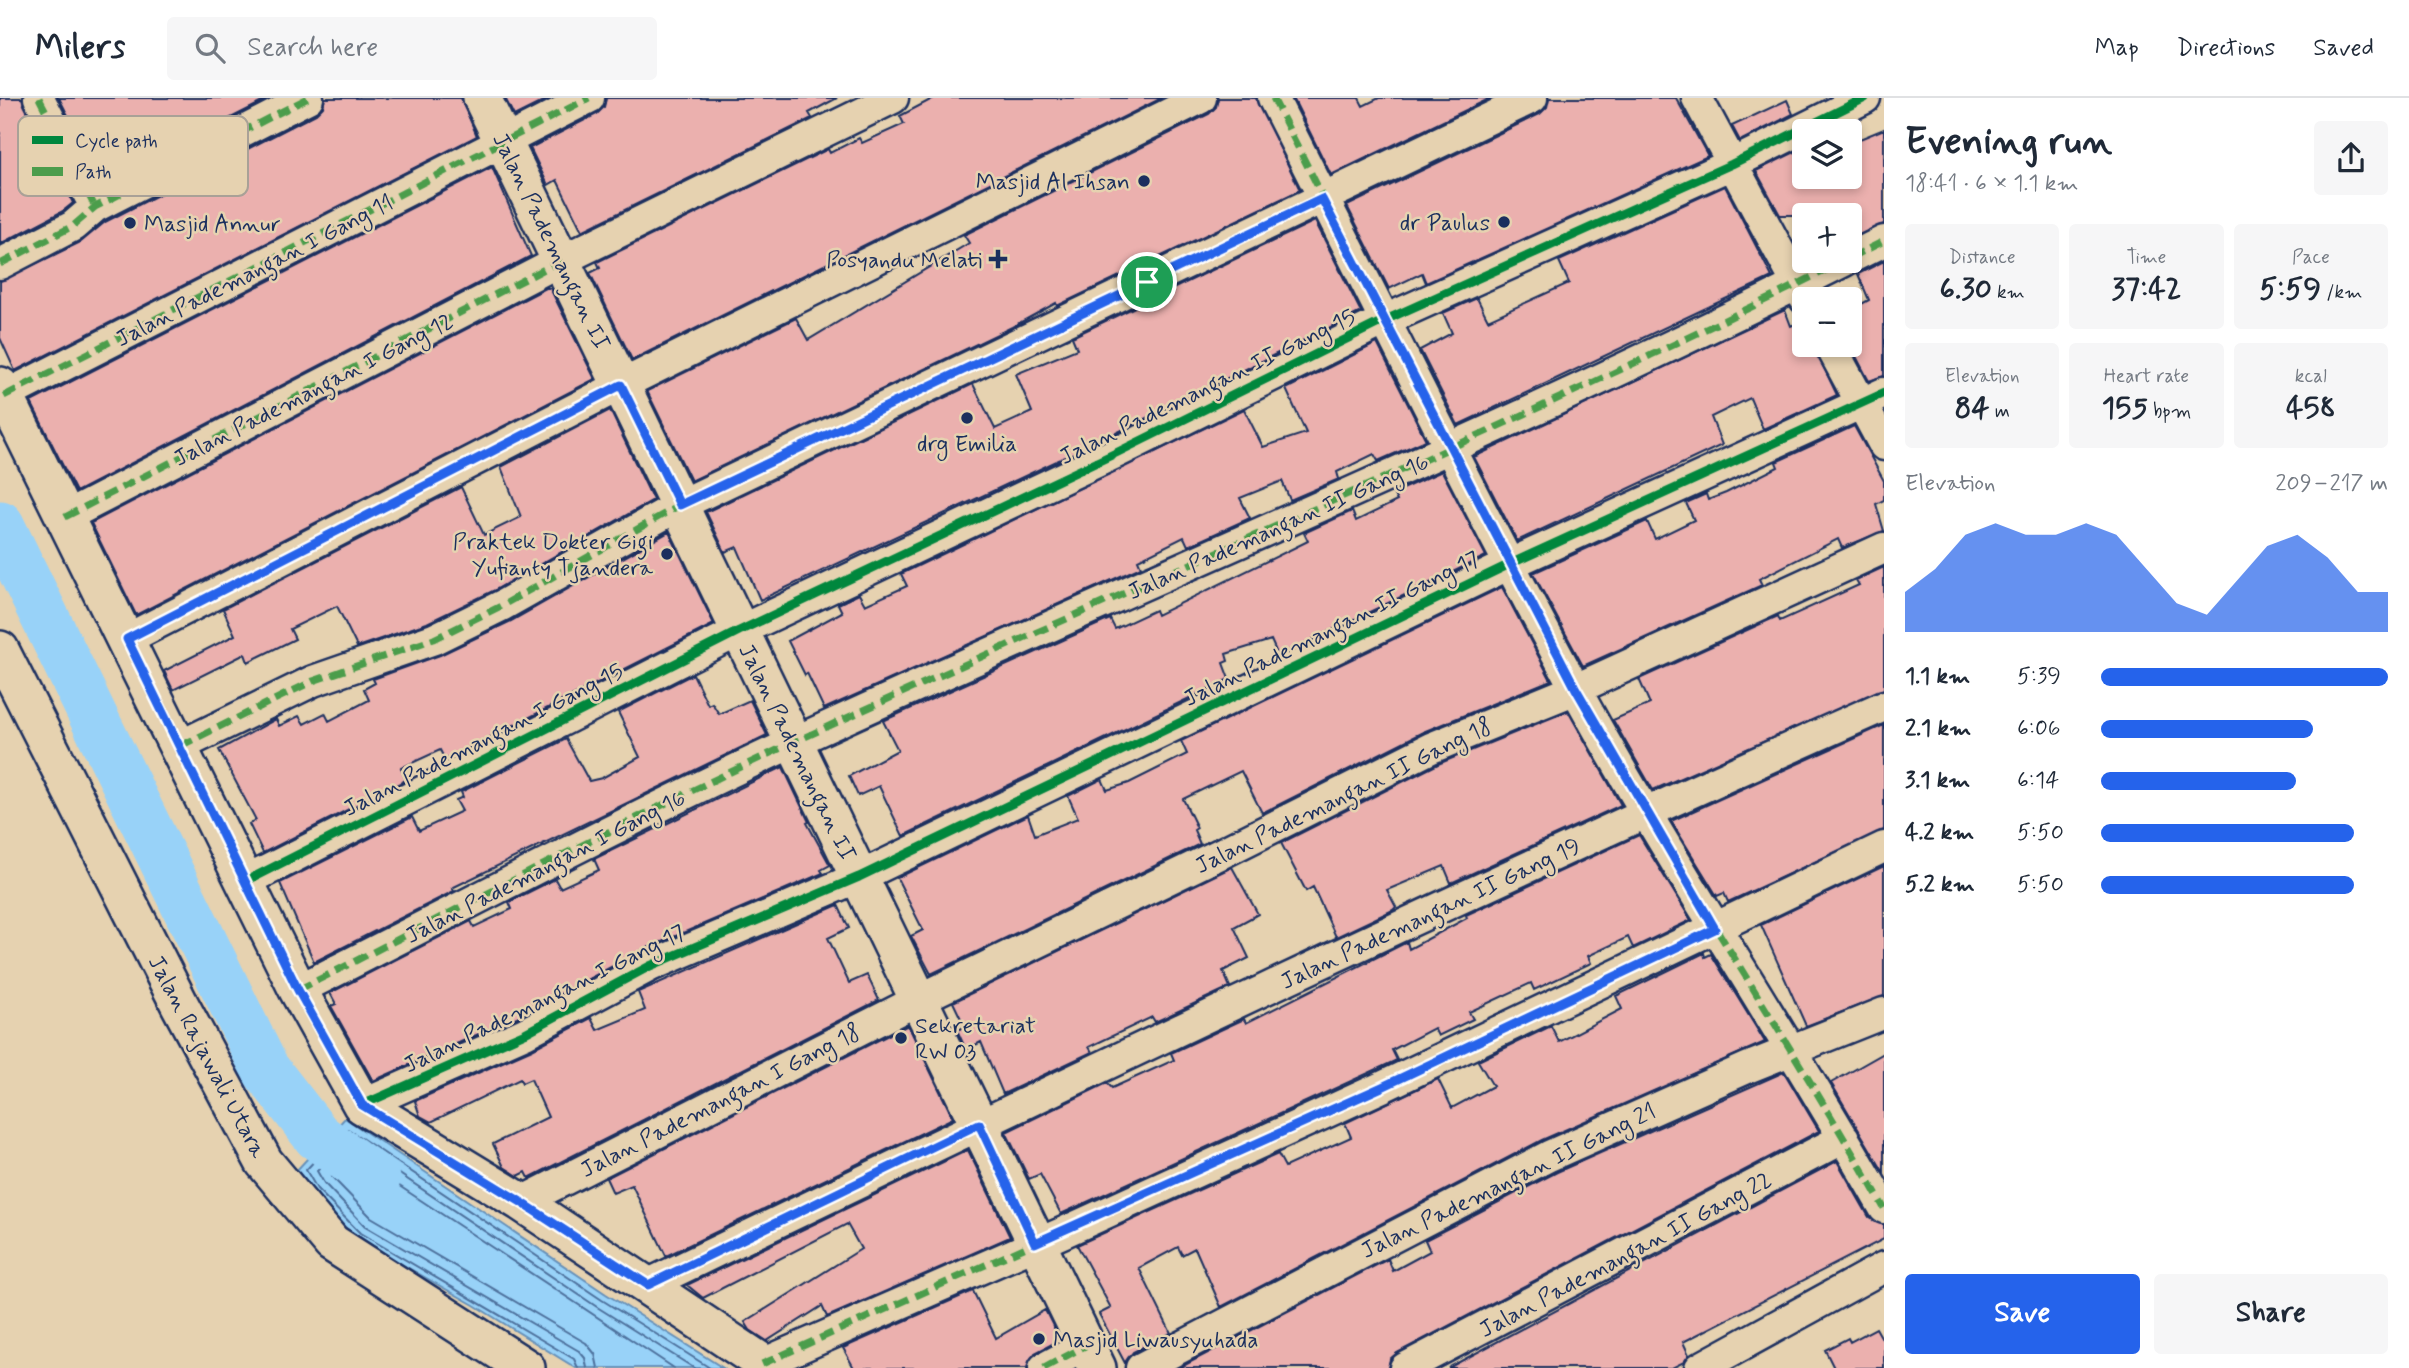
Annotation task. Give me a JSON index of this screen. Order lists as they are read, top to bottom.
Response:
{
  "streets": {
    "street": [
      "Jalan Pademangan II",
      "Jalan Pademangan I Gang 11",
      "Jalan Pademangan II Gang 15",
      "Jalan Pademangan I Gang 12",
      "Jalan Pademangan II Gang 16",
      "Jalan Pademangan II Gang 17",
      "Jalan Pademangan I Gang 15",
      "Jalan Pademangan II Gang 18",
      "Jalan Pademangan I Gang 16",
      "Jalan Pademangan II Gang 19",
      "Jalan Pademangan I Gang 17",
      "Jalan Rajawali Utara",
      "Jalan Pademangan I Gang 18",
      "Jalan Pademangan II Gang 21",
      "Jalan Pademangan II Gang 22"
    ]
  },
  "crossings": [
    ["Jalan Pademangan II", "Jalan Pademangan I Gang 11"],
    ["Jalan Pademangan II", "Jalan Pademangan II Gang 15"],
    ["Jalan Pademangan II", "Jalan Pademangan I Gang 12"],
    ["Jalan Pademangan II", "Jalan Pademangan II Gang 16"],
    ["Jalan Pademangan II", "Jalan Pademangan II Gang 17"],
    ["Jalan Pademangan II", "Jalan Pademangan I Gang 15"],
    ["Jalan Pademangan II", "Jalan Pademangan II Gang 18"],
    ["Jalan Pademangan II", "Jalan Pademangan I Gang 16"],
    ["Jalan Pademangan II", "Jalan Pademangan II Gang 19"],
    ["Jalan Pademangan II", "Jalan Pademangan I Gang 17"],
    ["Jalan Pademangan II", "Jalan Pademangan I Gang 18"],
    ["Jalan Pademangan II Gang 15", "Jalan Pademangan I Gang 15"],
    ["Jalan Pademangan II Gang 16", "Jalan Pademangan I Gang 16"],
    ["Jalan Pademangan II Gang 17", "Jalan Pademangan I Gang 17"],
    ["Jalan Pademangan II Gang 18", "Jalan Pademangan I Gang 18"]
  ],
  "places": {
    "other": [
      "Masjid Al Ihsan",
      "dr Paulus",
      "Masjid Annur",
      "drg Emilia",
      "Praktek Dokter Gigi Yufianty Tjandera",
      "Sekretariat RW 03",
      "Masjid Liwausyuhada"
    ],
    "health": ["Posyandu Melati"]
  },
  "legend": ["Cycle path", "Path"],
  "page": {
    "header": "Milers",
    "search": "Search here",
    "nav": ["Map", "Directions", "Saved"],
    "heading": ["Evening run", "18:41 · 6 × 1.1 km"],
    "map_buttons": ["+", "−"],
    "stats": [
      ["Distance", "6.30 km"],
      ["Time", "37:42"],
      ["Pace", "5:59 /km"],
      ["Elevation", "84 m"],
      ["Heart rate", "155 bpm"],
      ["kcal", "458"]
    ],
    "chart": ["Elevation", "209–217 m"],
    "list": [
      {
        "name": "1.1 km",
        "note": "5:39"
      },
      {
        "name": "2.1 km",
        "note": "6:06"
      },
      {
        "name": "3.1 km",
        "note": "6:14"
      },
      {
        "name": "4.2 km",
        "note": "5:50"
      },
      {
        "name": "5.2 km",
        "note": "5:50"
      }
    ],
    "buttons": ["Save", "Share"]
  }
}
